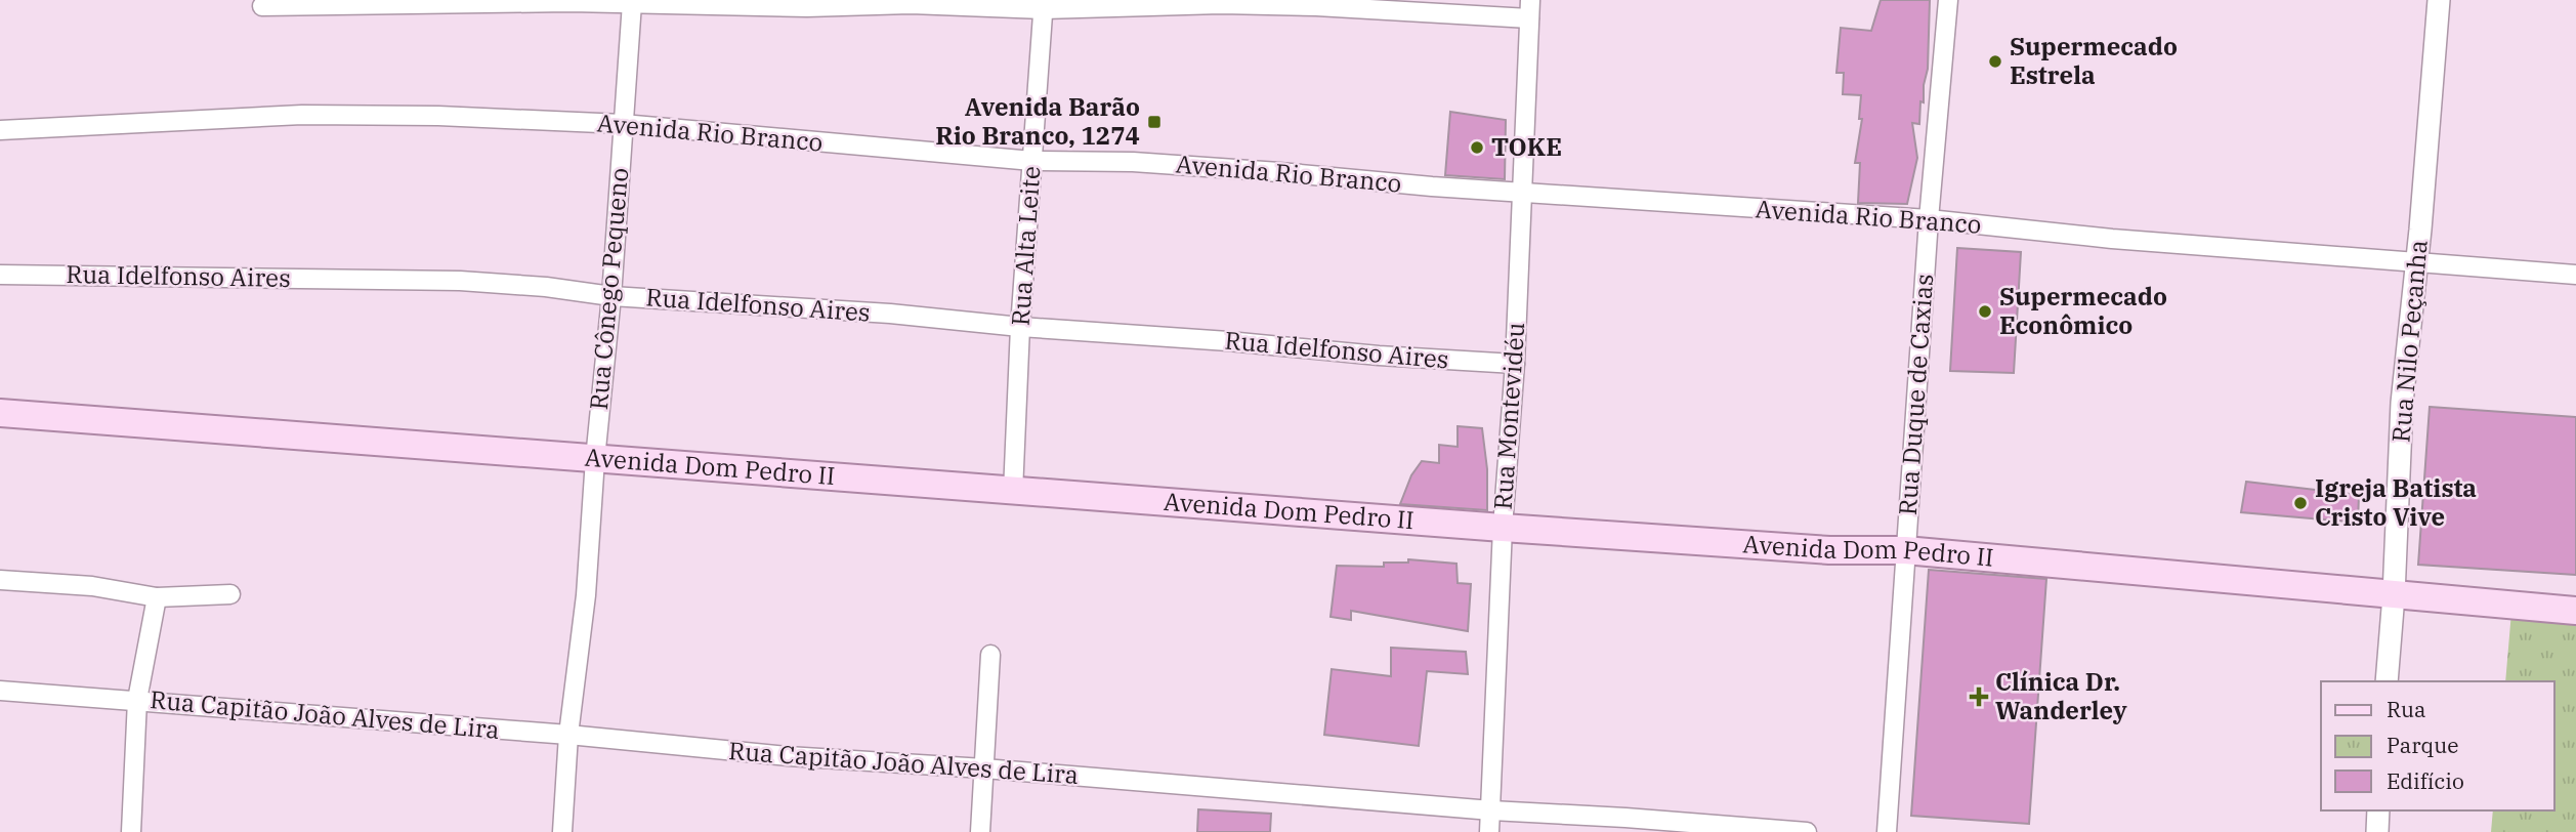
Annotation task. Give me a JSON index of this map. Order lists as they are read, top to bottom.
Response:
{
  "streets": {
    "main road": ["Avenida Dom Pedro II"],
    "street": [
      "Avenida Rio Branco",
      "Rua Alta Leite",
      "Rua Idelfonso Aires",
      "Rua Cônego Pequeno",
      "Rua Nilo Peçanha",
      "Rua Duque de Caxias",
      "Rua Montevidéu",
      "Rua Capitão João Alves de Lira"
    ]
  },
  "crossings": [
    ["Avenida Rio Branco", "Rua Alta Leite"],
    ["Avenida Rio Branco", "Rua Cônego Pequeno"],
    ["Avenida Rio Branco", "Rua Nilo Peçanha"],
    ["Avenida Rio Branco", "Rua Duque de Caxias"],
    ["Avenida Rio Branco", "Rua Montevidéu"],
    ["Rua Alta Leite", "Rua Idelfonso Aires"],
    ["Rua Alta Leite", "Avenida Dom Pedro II"],
    ["Rua Idelfonso Aires", "Rua Cônego Pequeno"],
    ["Rua Idelfonso Aires", "Rua Montevidéu"],
    ["Rua Cônego Pequeno", "Avenida Dom Pedro II"],
    ["Rua Cônego Pequeno", "Rua Capitão João Alves de Lira"],
    ["Rua Nilo Peçanha", "Avenida Dom Pedro II"],
    ["Rua Duque de Caxias", "Avenida Dom Pedro II"],
    ["Rua Montevidéu", "Avenida Dom Pedro II"],
    ["Rua Montevidéu", "Rua Capitão João Alves de Lira"]
  ],
  "places": {
    "other": [
      "Supermecado Estrela",
      "TOKE",
      "Supermecado Econômico",
      "Igreja Batista Cristo Vive"
    ],
    "transit": ["Avenida Barão Rio Branco, 1274"],
    "health": ["Clínica Dr. Wanderley"]
  },
  "legend": ["Rua", "Parque", "Edifício"]
}
